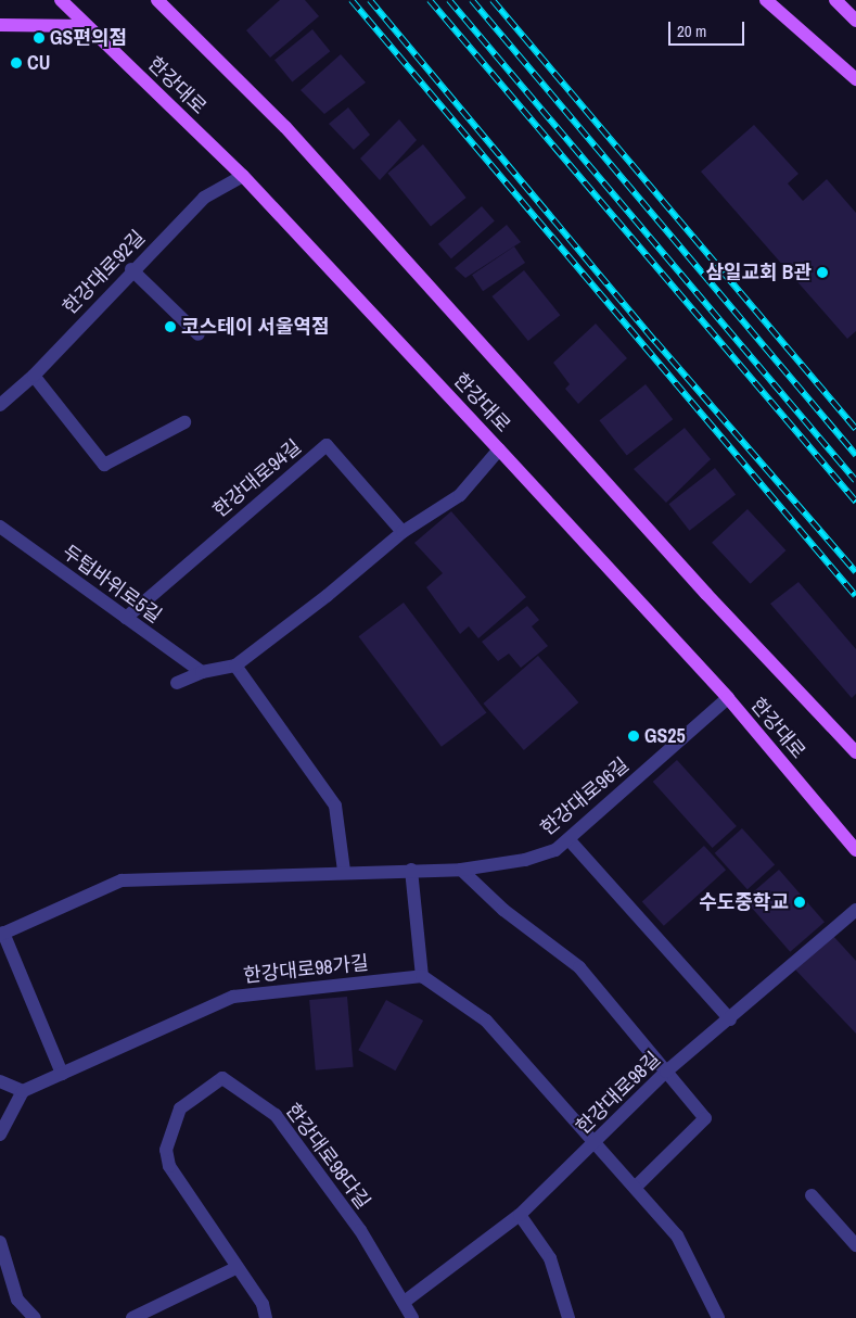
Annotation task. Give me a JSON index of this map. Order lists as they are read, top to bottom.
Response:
{
  "streets": {
    "main road": ["한강대로"],
    "street": [
      "한강대로92길",
      "한강대로94길",
      "두텁바위로5길",
      "한강대로96길",
      "한강대로98가길",
      "한강대로98길",
      "한강대로98다길"
    ]
  },
  "crossings": [
    ["한강대로", "한강대로92길"],
    ["한강대로", "한강대로96길"],
    ["한강대로94길", "두텁바위로5길"],
    ["한강대로98길", "한강대로98다길"]
  ],
  "places": [
    "GS편의점",
    "CU",
    "삼일교회 B관",
    "코스테이 서울역점",
    "GS25",
    "수도중학교"
  ],
  "scale_bar": "20 m"
}
